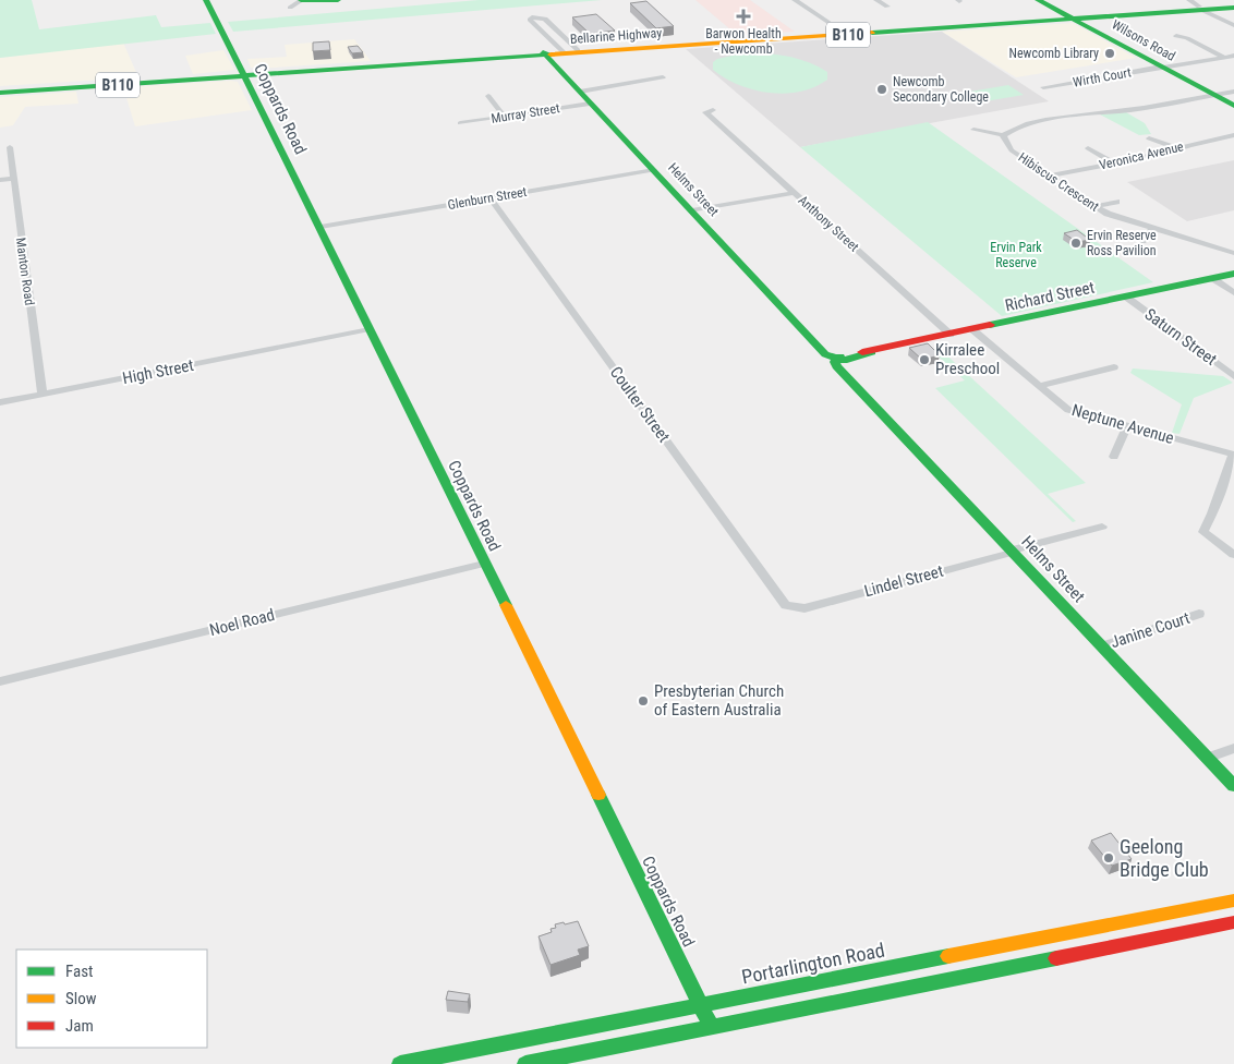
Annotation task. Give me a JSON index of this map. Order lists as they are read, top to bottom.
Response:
{
  "streets": {
    "main road": [
      "B110",
      "Bellarine Highway",
      "Wilsons Road",
      "Coppards Road",
      "Helms Street",
      "Richard Street",
      "Portarlington Road"
    ],
    "street": [
      "Wirth Court",
      "Murray Street",
      "Veronica Avenue",
      "Hibiscus Crescent",
      "Glenburn Street",
      "Anthony Street",
      "Manton Road",
      "Saturn Street",
      "High Street",
      "Coulter Street",
      "Neptune Avenue",
      "Lindel Street",
      "Noel Road",
      "Janine Court"
    ]
  },
  "crossings": [
    ["Bellarine Highway", "Wilsons Road"],
    ["Bellarine Highway", "Coppards Road"],
    ["Bellarine Highway", "Helms Street"],
    ["Wilsons Road", "Wirth Court"],
    ["Wilsons Road", "Hibiscus Crescent"],
    ["Coppards Road", "Glenburn Street"],
    ["Coppards Road", "High Street"],
    ["Coppards Road", "Noel Road"],
    ["Coppards Road", "Portarlington Road"],
    ["Murray Street", "Helms Street"],
    ["Veronica Avenue", "Hibiscus Crescent"],
    ["Helms Street", "Glenburn Street"],
    ["Helms Street", "Richard Street"],
    ["Helms Street", "Lindel Street"],
    ["Helms Street", "Janine Court"],
    ["Glenburn Street", "Coulter Street"],
    ["Anthony Street", "Richard Street"],
    ["Manton Road", "High Street"],
    ["Richard Street", "Saturn Street"],
    ["Richard Street", "Neptune Avenue"],
    ["Coulter Street", "Lindel Street"]
  ],
  "parks": ["Ervin Park Reserve"],
  "places": {
    "health": ["Barwon Health - Newcomb"],
    "other": [
      "Newcomb Library",
      "Newcomb Secondary College",
      "Ervin Reserve Ross Pavilion",
      "Kirralee Preschool",
      "Presbyterian Church of Eastern Australia",
      "Geelong Bridge Club"
    ]
  },
  "legend": ["Fast", "Slow", "Jam"]
}
